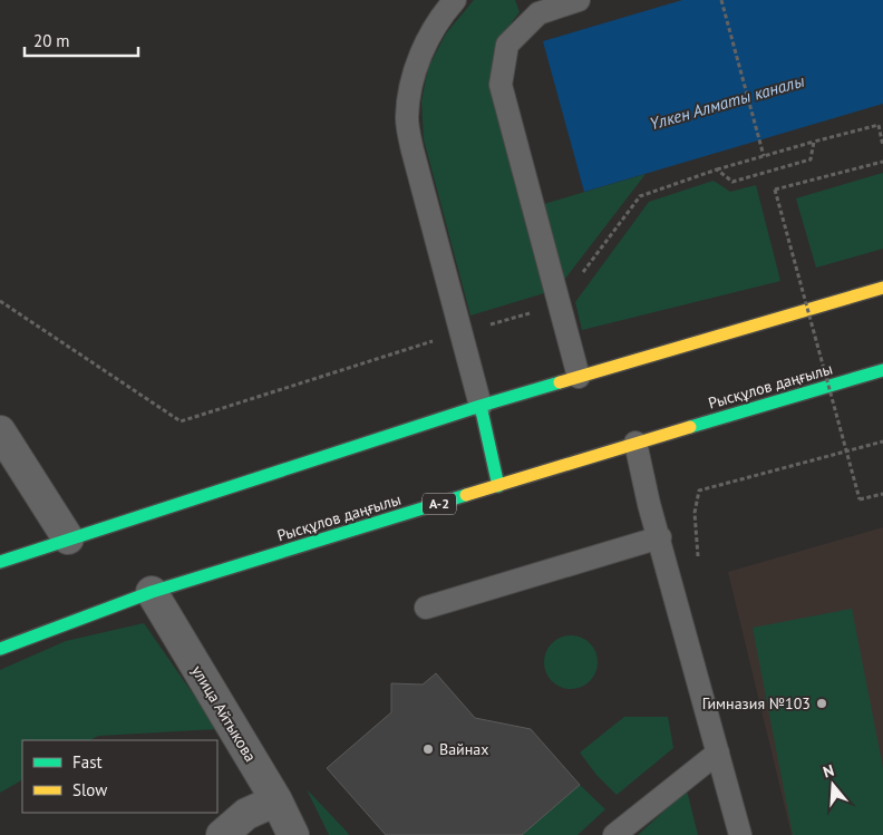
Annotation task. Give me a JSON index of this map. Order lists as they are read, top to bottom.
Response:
{
  "streets": {
    "main road": ["Рысқұлов даңғылы", "A-2"],
    "street": ["улица Айтыкова"]
  },
  "crossings": [
    ["Рысқұлов даңғылы", "улица Айтыкова"]
  ],
  "water": ["Үлкен Алматы каналы"],
  "places": ["Гимназия №103", "Вайнах"],
  "legend": ["Fast", "Slow"],
  "scale_bar": "20 m",
  "north": "top"
}
